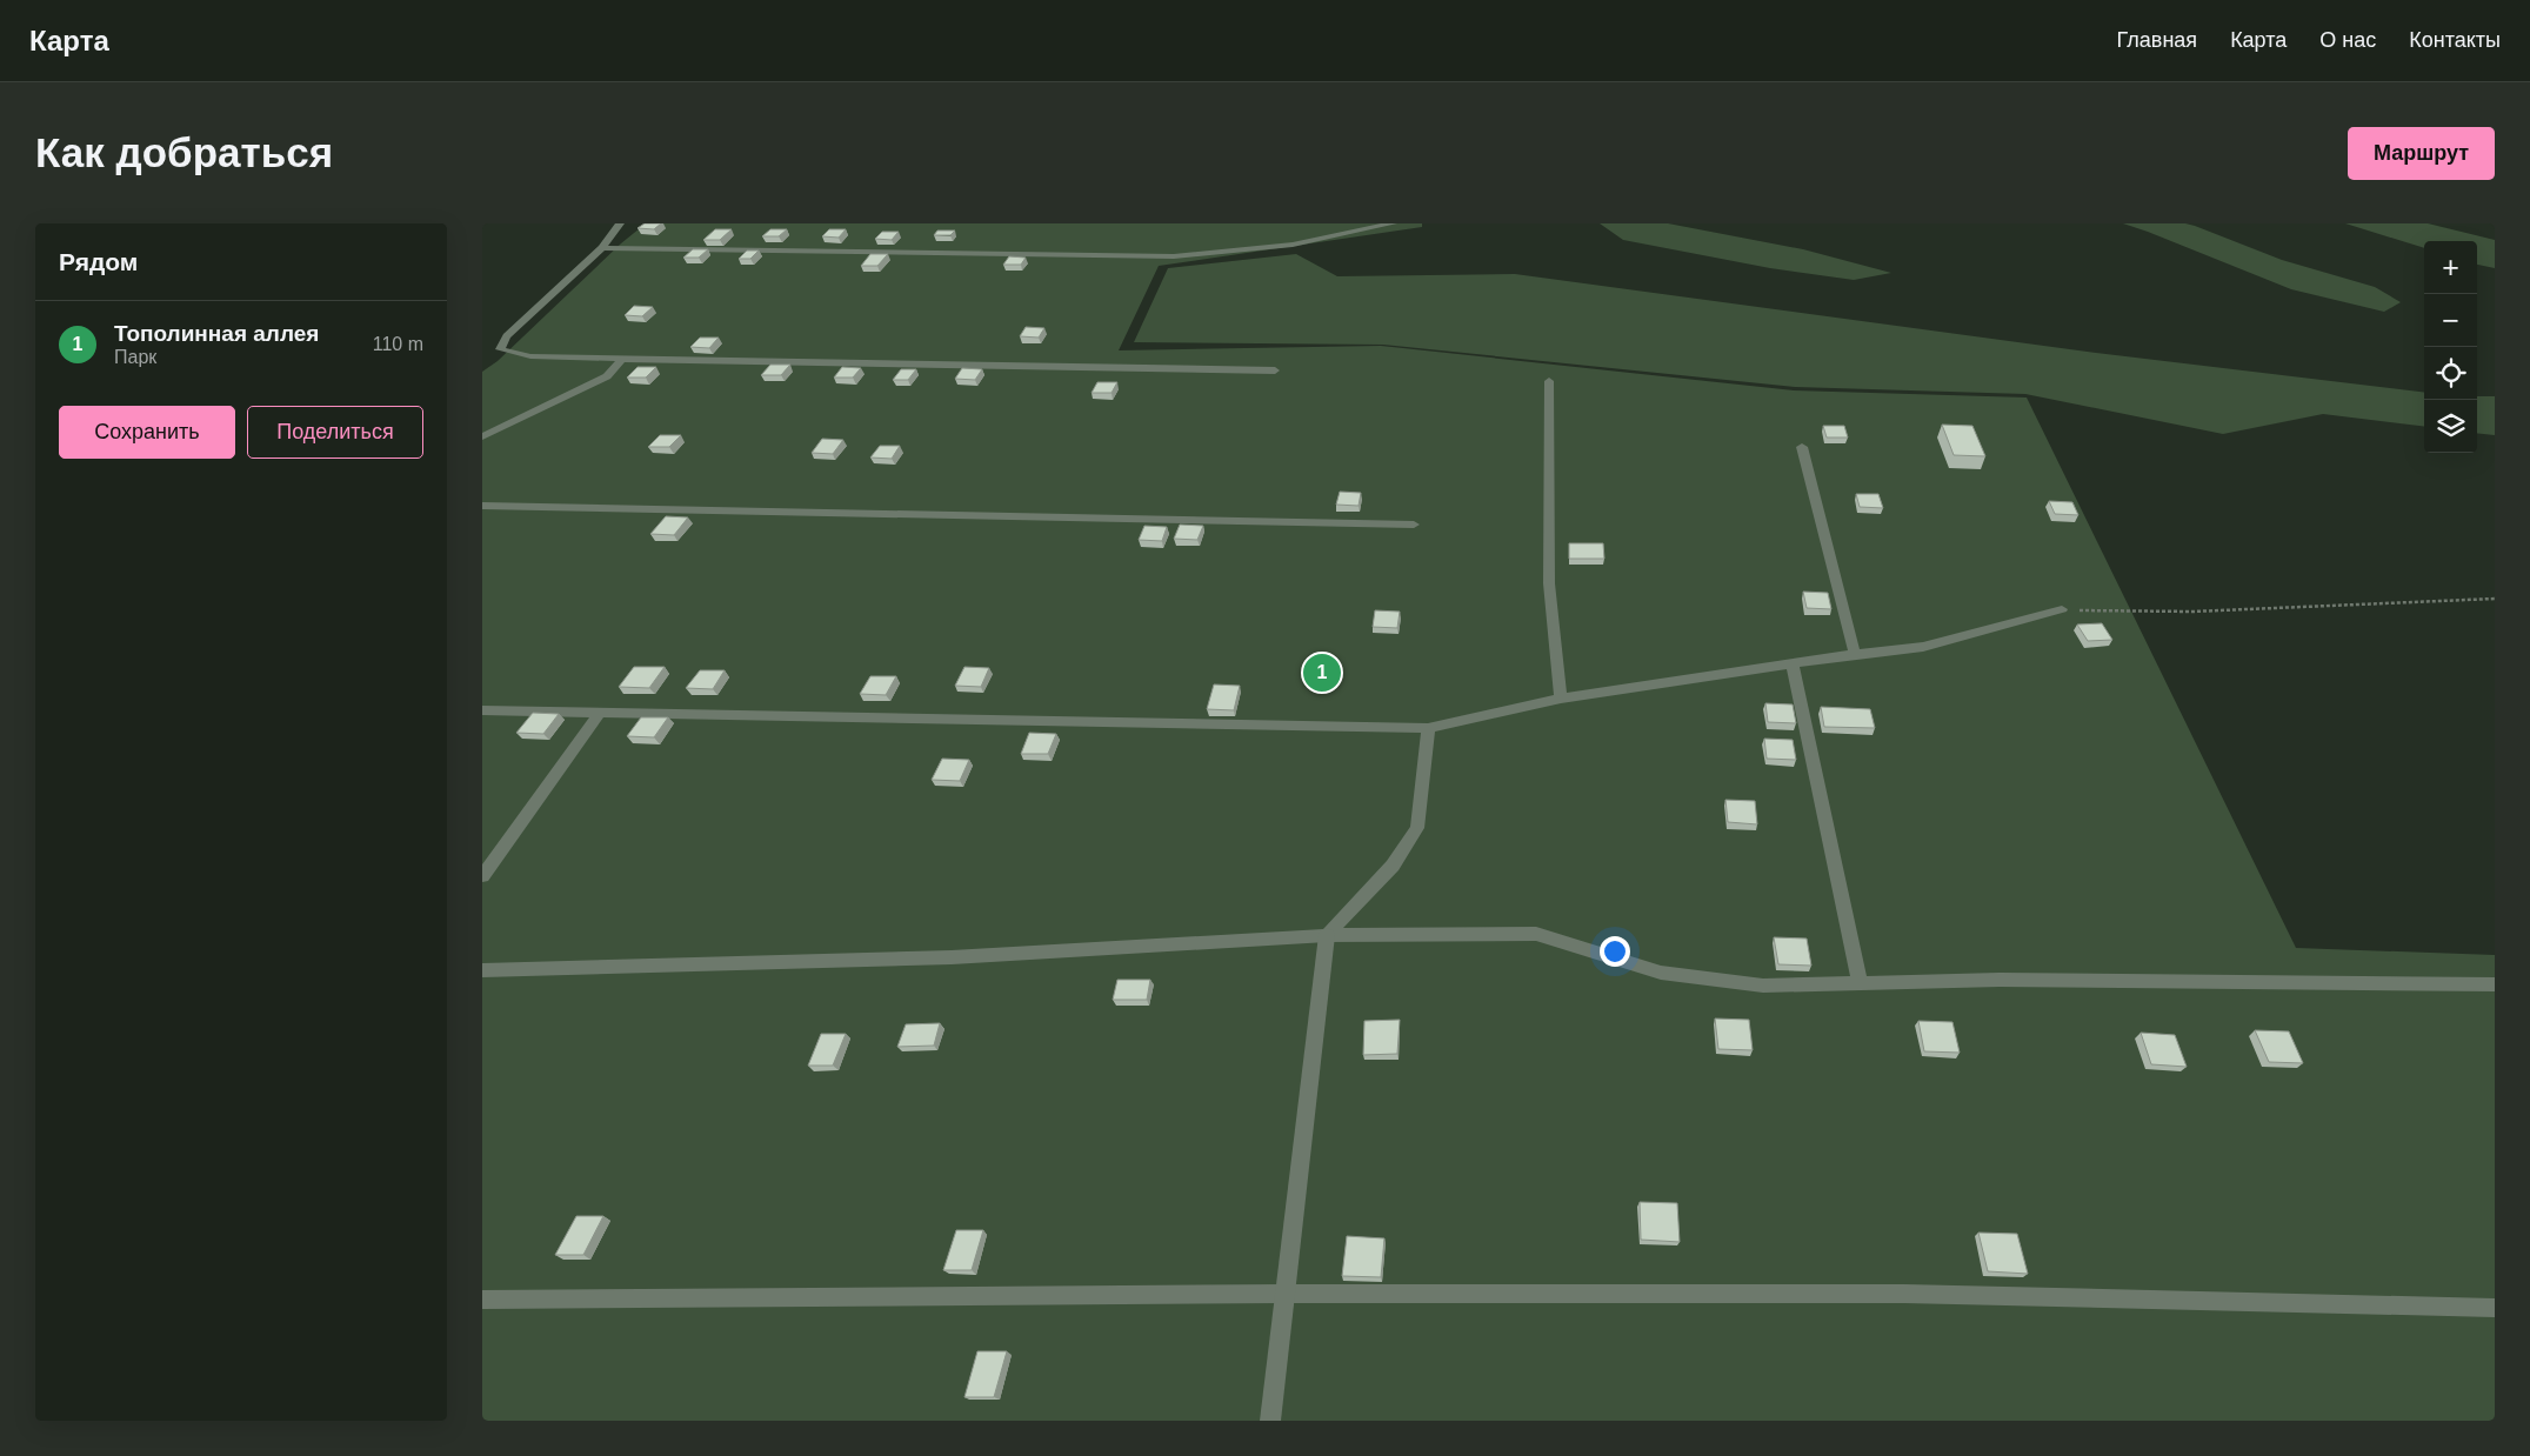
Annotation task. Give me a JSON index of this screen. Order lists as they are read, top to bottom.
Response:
{
  "page": {
    "header": "Карта",
    "nav": [
      "Главная",
      "Карта",
      "О нас",
      "Контакты"
    ],
    "buttons": [
      "Маршрут",
      ["Сохранить", "Поделиться"]
    ],
    "title": "Как добраться",
    "heading": "Рядом",
    "map_buttons": ["+", "−"],
    "list": [
      {
        "mark": "1",
        "name": "Тополинная аллея",
        "note": "Парк",
        "value": "110 m"
      }
    ],
    "pins": "1"
  }
}
